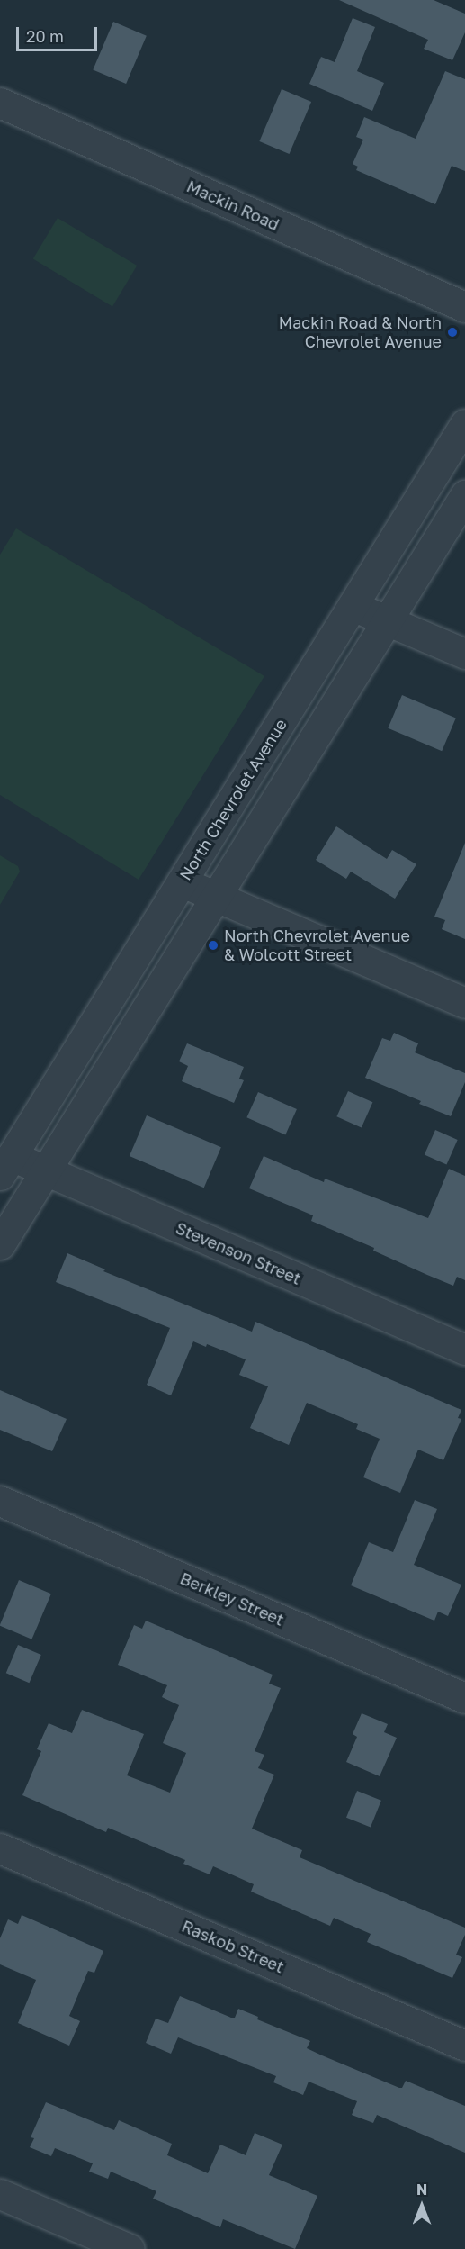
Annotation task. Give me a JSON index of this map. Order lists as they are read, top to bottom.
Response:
{
  "streets": {
    "street": [
      "Mackin Road",
      "North Chevrolet Avenue",
      "Stevenson Street",
      "Berkley Street",
      "Raskob Street"
    ]
  },
  "crossings": [
    ["North Chevrolet Avenue", "Stevenson Street"]
  ],
  "places": ["Mackin Road & North Chevrolet Avenue", "North Chevrolet Avenue & Wolcott Street"],
  "scale_bar": "20 m",
  "north": "top"
}
